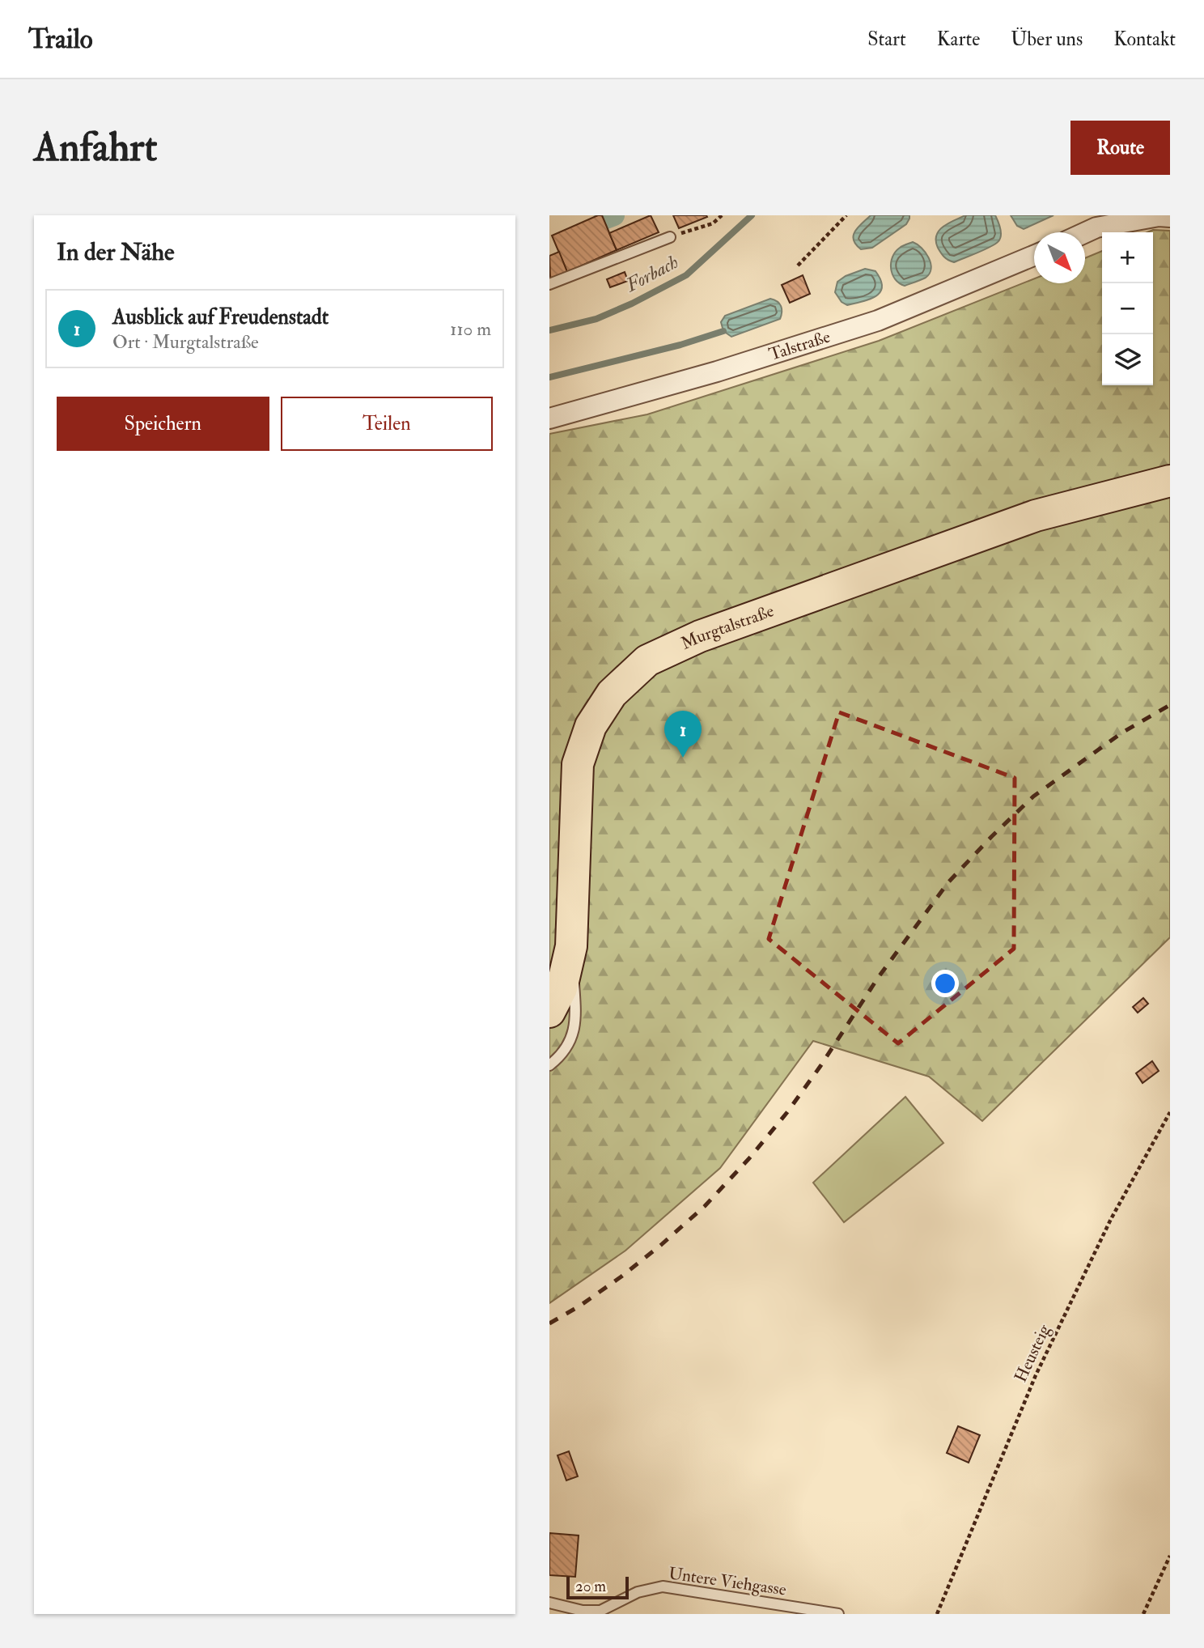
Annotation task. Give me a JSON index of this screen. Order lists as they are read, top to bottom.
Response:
{
  "streets": {
    "main road": ["Murgtalstraße"],
    "street": ["Talstraße"],
    "lane": ["Untere Viehgasse"],
    "path": ["Heusteig"]
  },
  "water": ["Forbach"],
  "scale_bar": "20 m",
  "north": "bottom right",
  "page": {
    "header": "Trailo",
    "nav": [
      "Start",
      "Karte",
      "Über uns",
      "Kontakt"
    ],
    "buttons": [
      "Route",
      ["Speichern", "Teilen"]
    ],
    "title": "Anfahrt",
    "heading": "In der Nähe",
    "map_buttons": ["+", "−"],
    "list": [
      {
        "mark": "1",
        "name": "Ausblick auf Freudenstadt",
        "note": "Ort · Murgtalstraße",
        "value": "110 m"
      }
    ],
    "pins": "1",
    "scale": "20 m"
  }
}
